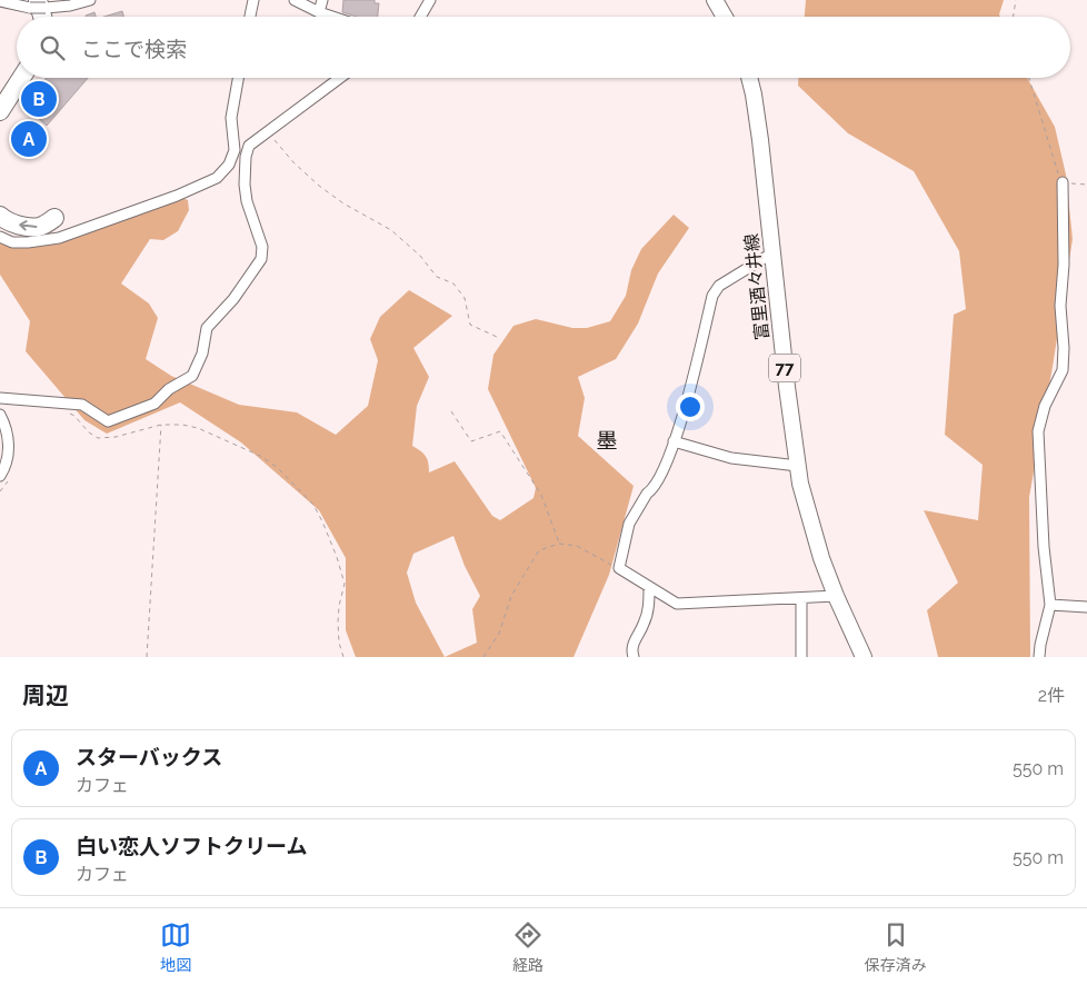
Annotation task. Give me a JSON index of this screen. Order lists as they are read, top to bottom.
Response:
{
  "streets": {
    "main road": ["富里酒々井線", "77"]
  },
  "districts": ["墨"],
  "page": {
    "search": "ここで検索",
    "pins": ["B", "A"],
    "heading": ["周辺", "2件"],
    "list": [
      {
        "mark": "A",
        "name": "スターバックス",
        "note": "カフェ",
        "value": "550 m"
      },
      {
        "mark": "B",
        "name": "白い恋人ソフトクリーム",
        "note": "カフェ",
        "value": "550 m"
      }
    ],
    "nav": ["地図", "経路", "保存済み"]
  }
}
